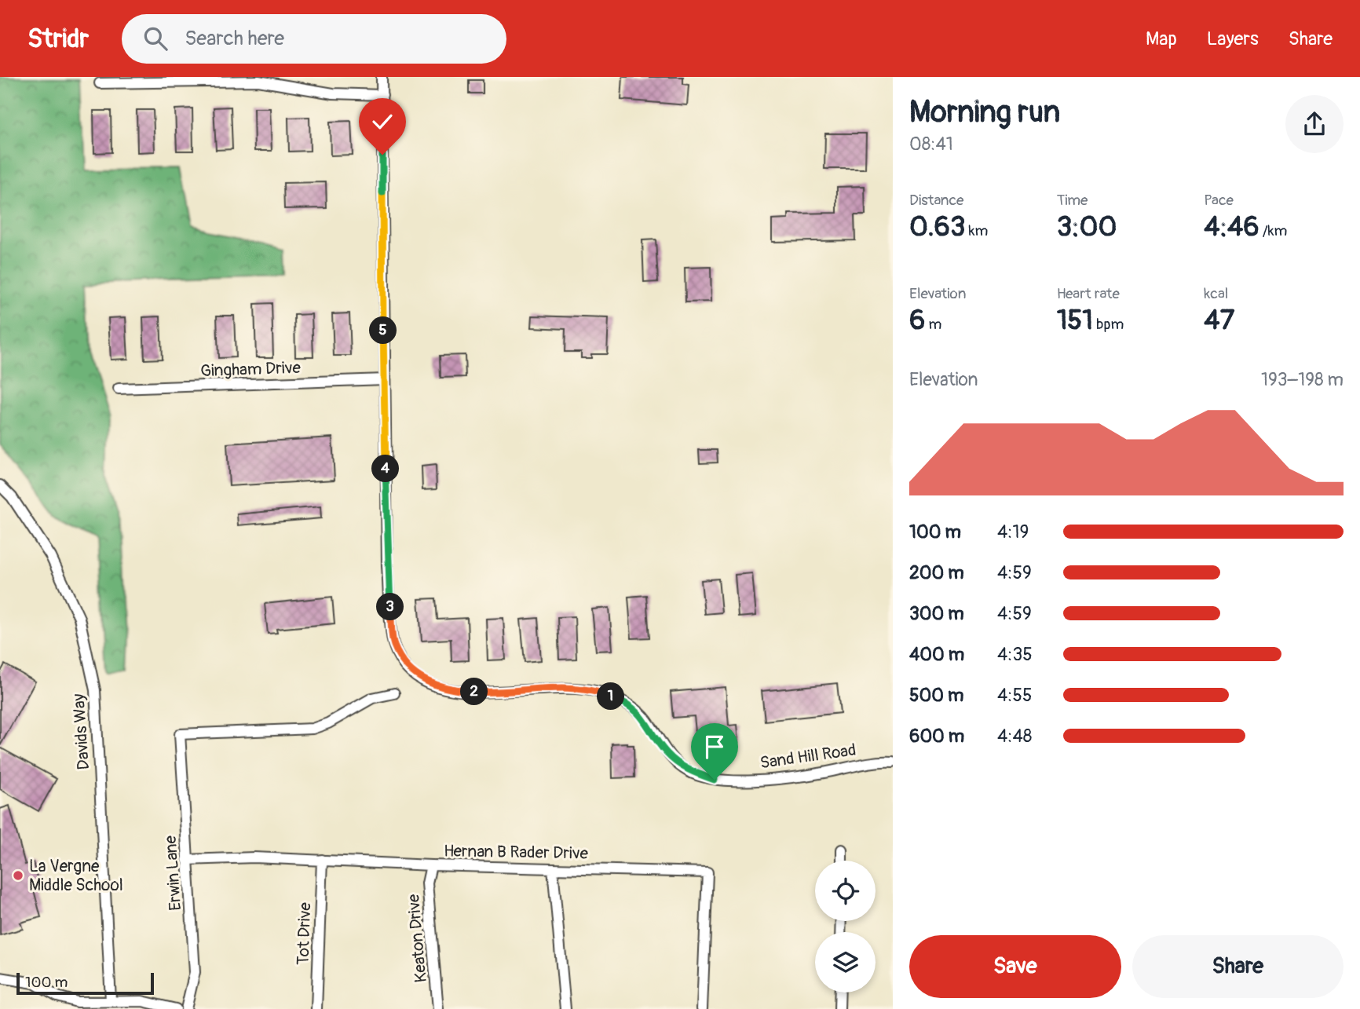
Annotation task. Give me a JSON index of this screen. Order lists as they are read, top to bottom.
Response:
{
  "streets": {
    "street": [
      "Gingham Drive",
      "Davids Way",
      "Sand Hill Road",
      "Hernan B Rader Drive",
      "Erwin Lane",
      "Tot Drive",
      "Keaton Drive"
    ]
  },
  "crossings": [
    ["Gingham Drive", "Sand Hill Road"],
    ["Hernan B Rader Drive", "Erwin Lane"],
    ["Hernan B Rader Drive", "Tot Drive"],
    ["Hernan B Rader Drive", "Keaton Drive"]
  ],
  "places": ["La Vergne Middle School"],
  "scale_bar": "100 m",
  "page": {
    "header": "Stridr",
    "search": "Search here",
    "nav": ["Map", "Layers", "Share"],
    "heading": ["Morning run", "08:41"],
    "stats": [
      ["Distance", "0.63 km"],
      ["Time", "3:00"],
      ["Pace", "4:46 /km"],
      ["Elevation", "6 m"],
      ["Heart rate", "151 bpm"],
      ["kcal", "47"]
    ],
    "pins": [
      "5",
      "4",
      "3",
      "2",
      "1"
    ],
    "chart": ["Elevation", "193–198 m"],
    "list": [
      {
        "name": "100 m",
        "note": "4:19"
      },
      {
        "name": "200 m",
        "note": "4:59"
      },
      {
        "name": "300 m",
        "note": "4:59"
      },
      {
        "name": "400 m",
        "note": "4:35"
      },
      {
        "name": "500 m",
        "note": "4:55"
      },
      {
        "name": "600 m",
        "note": "4:48"
      }
    ],
    "buttons": ["Save", "Share"],
    "scale": "100 m"
  }
}
